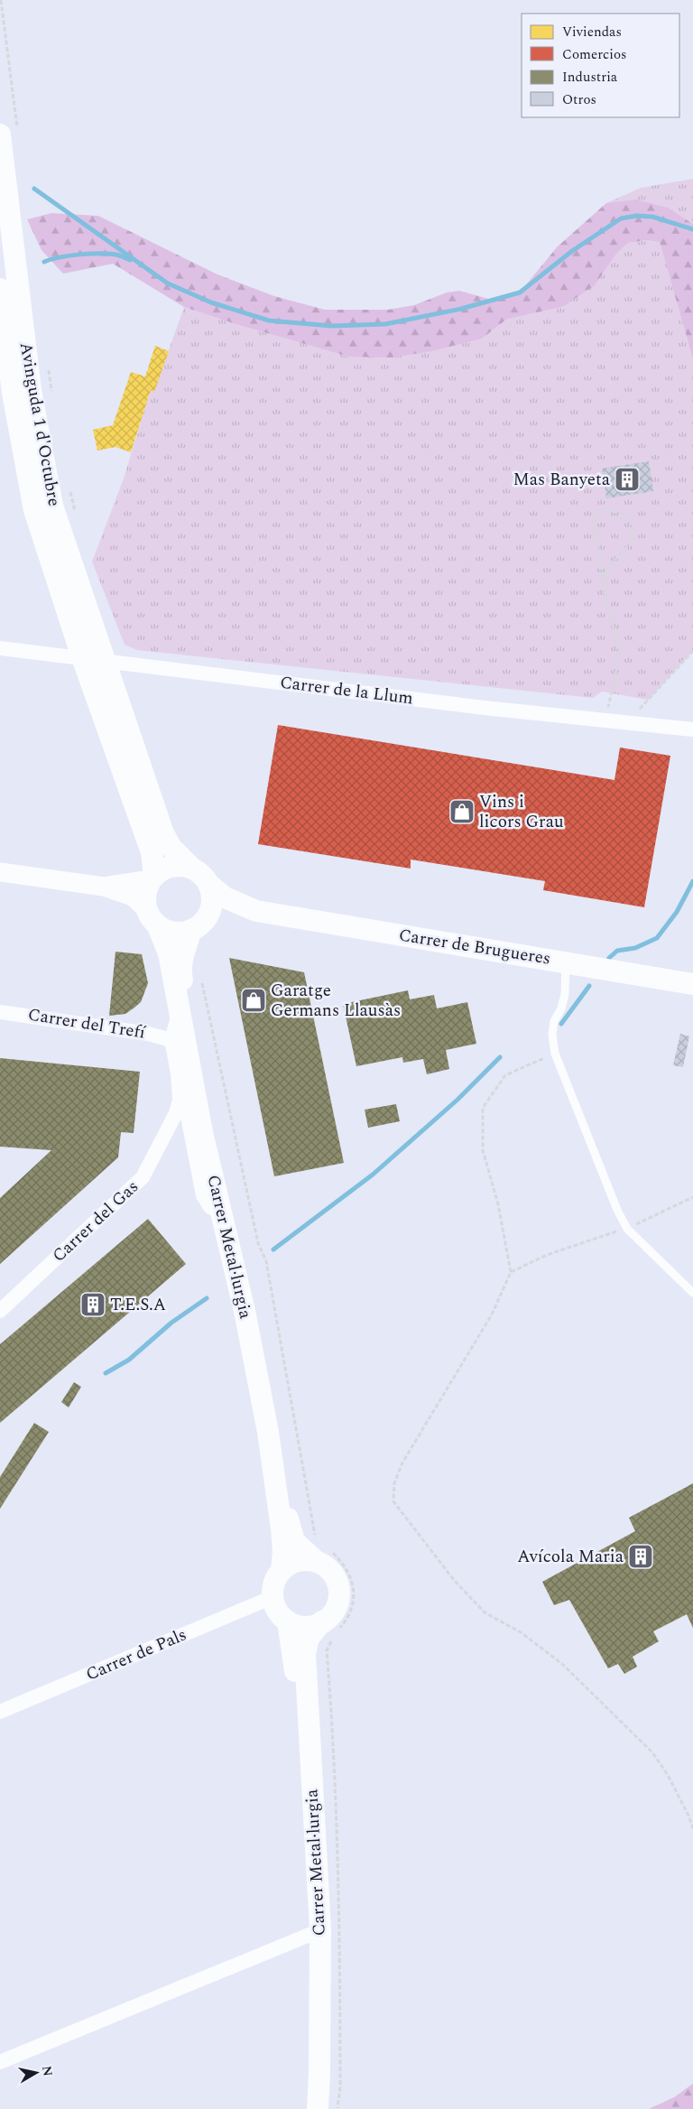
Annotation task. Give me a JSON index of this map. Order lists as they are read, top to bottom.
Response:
{
  "streets": {
    "main road": ["Avinguda 1 d'Octubre", "Carrer de Brugueres", "Carrer Metal·lurgia"],
    "street": [
      "Carrer de la Llum",
      "Carrer del Trefí",
      "Carrer del Gas",
      "Carrer de Pals"
    ]
  },
  "crossings": [
    ["Avinguda 1 d'Octubre", "Carrer de la Llum"],
    ["Carrer del Trefí", "Carrer del Gas"],
    ["Carrer del Gas", "Carrer Metal·lurgia"],
    ["Carrer Metal·lurgia", "Carrer de Pals"]
  ],
  "places": {
    "building": ["Mas Banyeta", "T.E.S.A", "Avícola Maria"],
    "shop": ["Vins i licors Grau", "Garatge Germans Llausàs"]
  },
  "legend": [
    "Viviendas",
    "Comercios",
    "Industria",
    "Otros"
  ],
  "north": "right"
}
